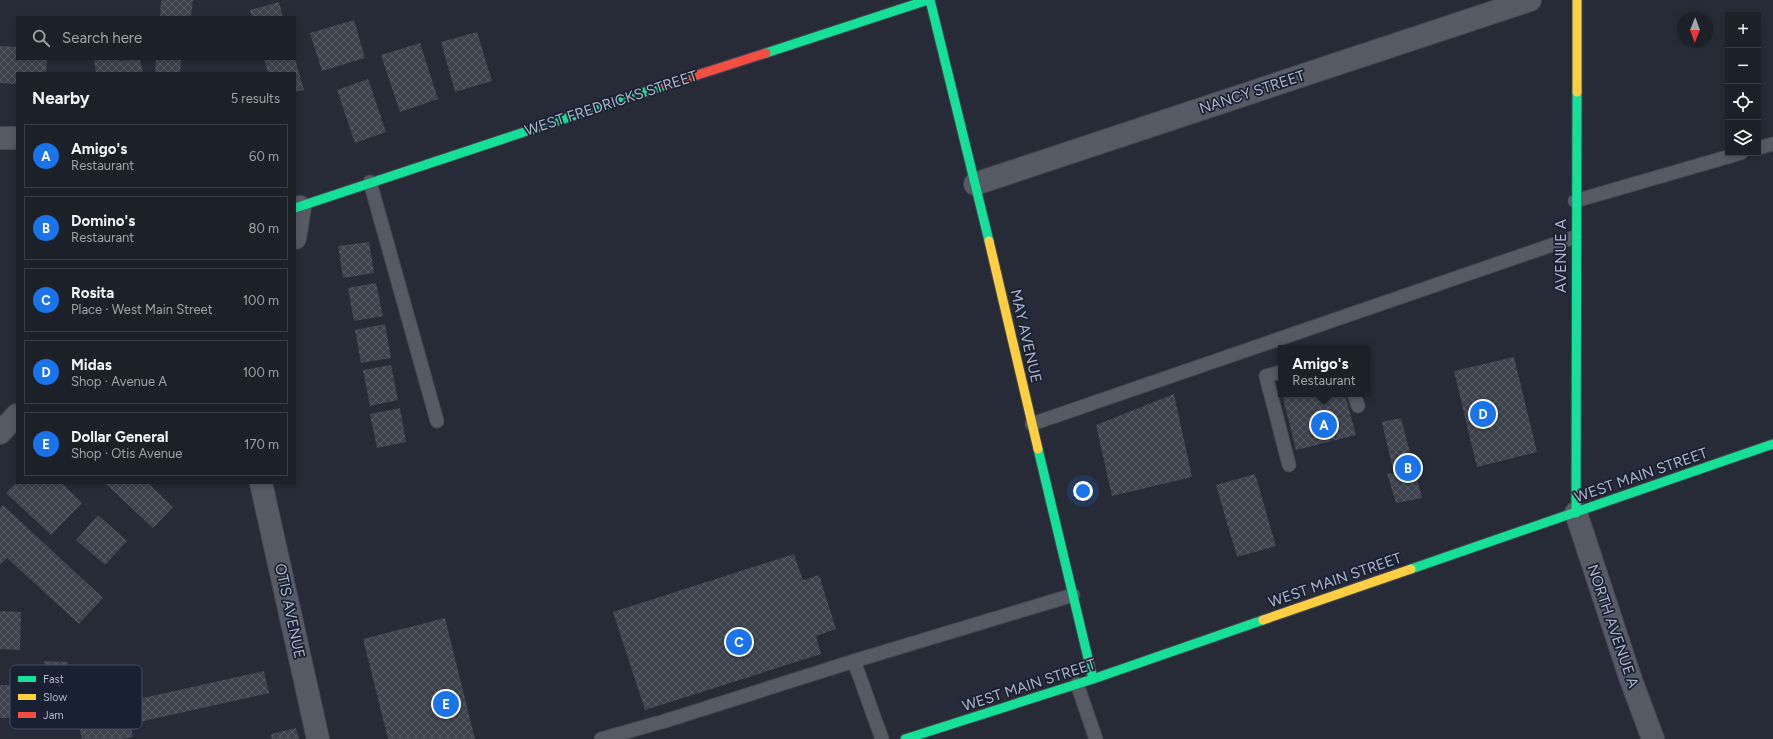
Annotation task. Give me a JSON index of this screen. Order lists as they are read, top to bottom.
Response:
{
  "streets": {
    "street": [
      "NANCY STREET",
      "WEST FREDRICKS STREET",
      "AVENUE A",
      "MAY AVENUE",
      "WEST MAIN STREET",
      "OTIS AVENUE",
      "NORTH AVENUE A"
    ]
  },
  "crossings": [
    ["NANCY STREET", "MAY AVENUE"],
    ["WEST FREDRICKS STREET", "MAY AVENUE"],
    ["AVENUE A", "WEST MAIN STREET"],
    ["AVENUE A", "NORTH AVENUE A"],
    ["MAY AVENUE", "WEST MAIN STREET"],
    ["WEST MAIN STREET", "NORTH AVENUE A"]
  ],
  "legend": ["Fast", "Slow", "Jam"],
  "north": "bottom",
  "page": {
    "map_buttons": ["+", "−"],
    "search": "Search here",
    "heading": ["Nearby", "5 results"],
    "list": [
      {
        "mark": "A",
        "name": "Amigo's",
        "note": "Restaurant",
        "value": "60 m"
      },
      {
        "mark": "B",
        "name": "Domino's",
        "note": "Restaurant",
        "value": "80 m"
      },
      {
        "mark": "C",
        "name": "Rosita",
        "note": "Place · West Main Street",
        "value": "100 m"
      },
      {
        "mark": "D",
        "name": "Midas",
        "note": "Shop · Avenue A",
        "value": "100 m"
      },
      {
        "mark": "E",
        "name": "Dollar General",
        "note": "Shop · Otis Avenue",
        "value": "170 m"
      }
    ],
    "popup": ["Amigo's", "Restaurant"],
    "pins": [
      "D",
      "A",
      "B",
      "C",
      "E"
    ]
  }
}
